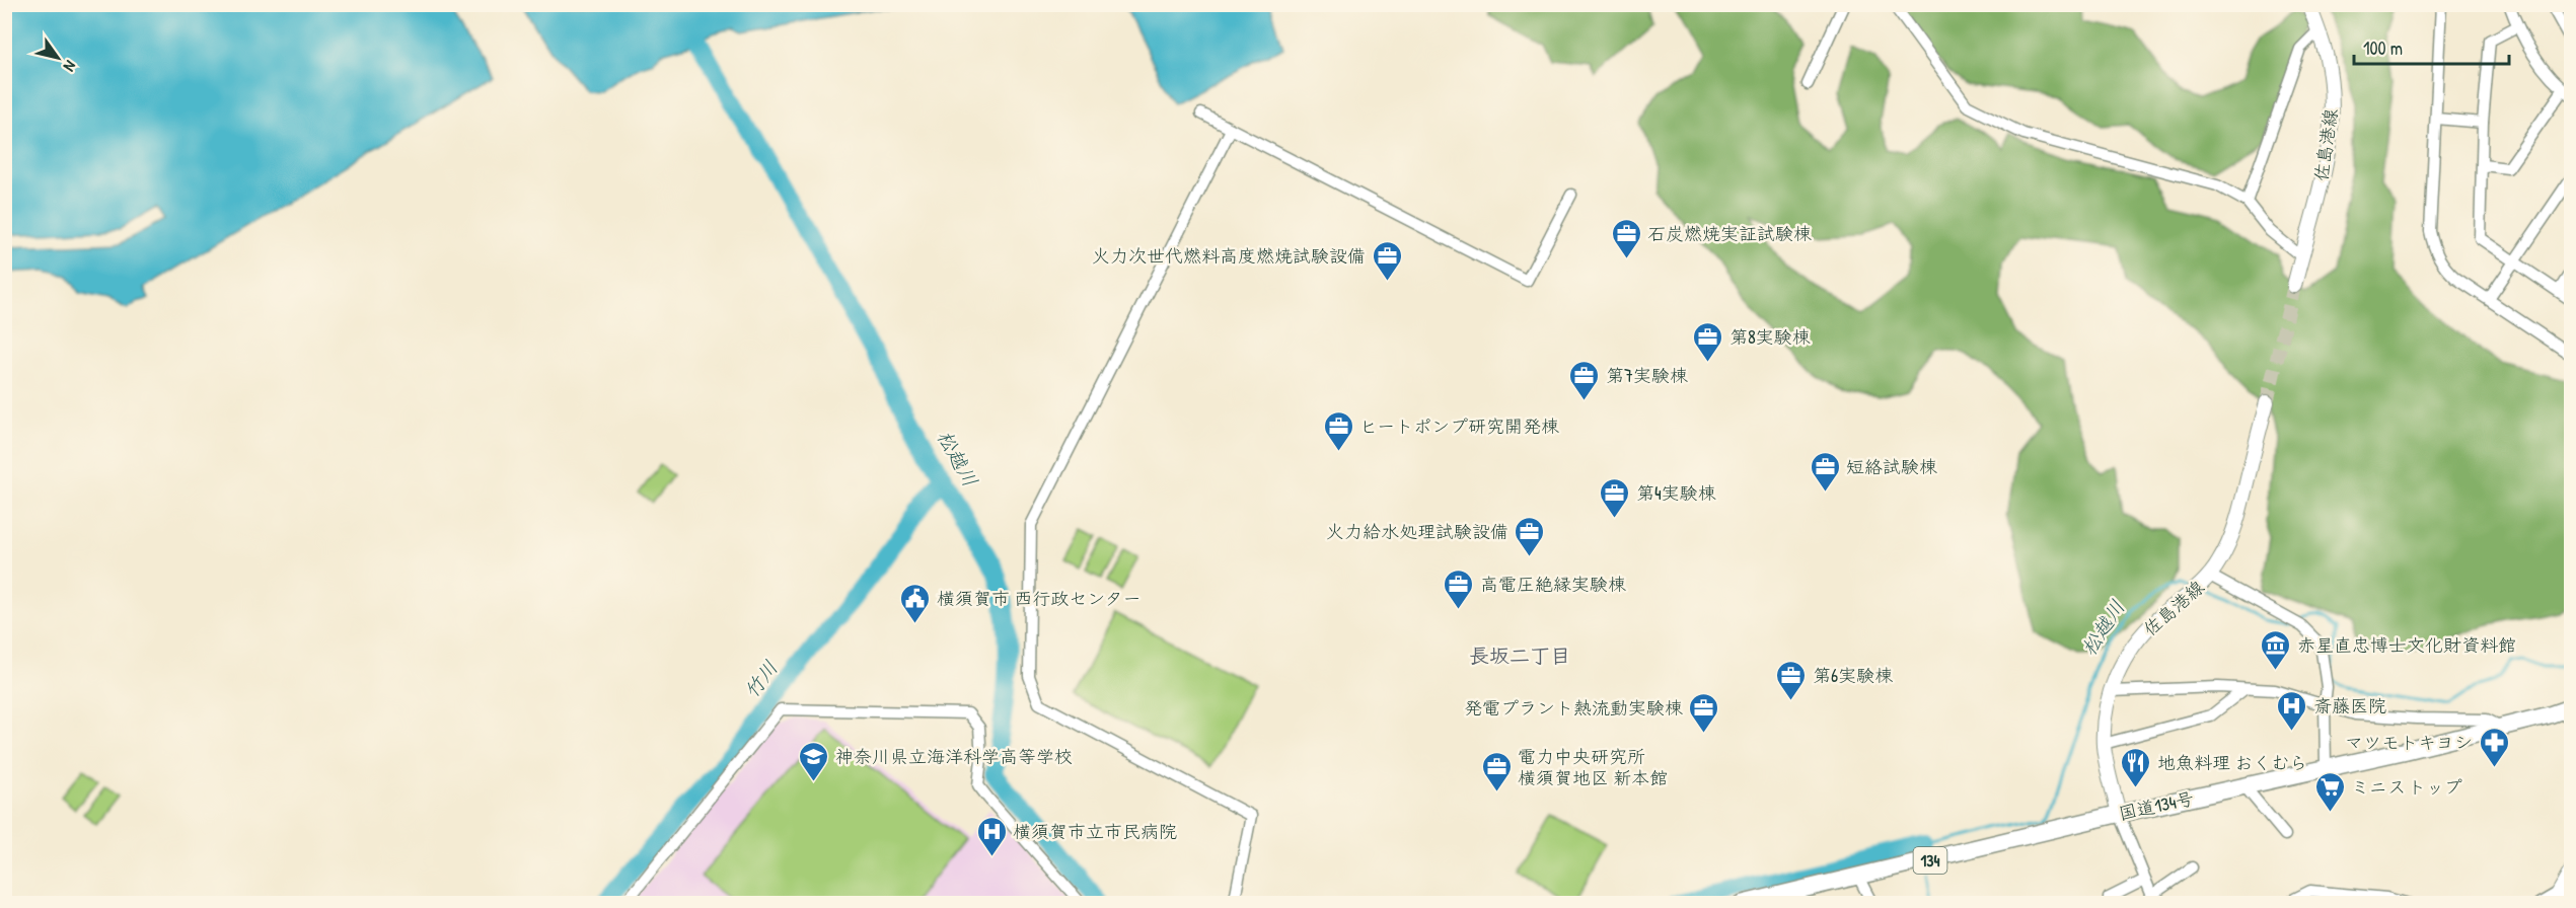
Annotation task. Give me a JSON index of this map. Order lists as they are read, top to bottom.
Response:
{
  "streets": {
    "highway": ["国道134号", "134"],
    "main road": ["佐島港線"]
  },
  "crossings": [
    ["佐島港線", "国道134号"]
  ],
  "districts": ["長坂二丁目"],
  "water": ["松越川", "竹川"],
  "places": {
    "office": [
      "石炭燃焼実証試験棟",
      "火力次世代燃料高度燃焼試験設備",
      "第8実験棟",
      "第7実験棟",
      "ヒートポンプ研究開発棟",
      "短絡試験棟",
      "第4実験棟",
      "火力給水処理試験設備",
      "高電圧絶縁実験棟",
      "第6実験棟",
      "発電プラント熱流動実験棟",
      "電力中央研究所 横須賀地区 新本館"
    ],
    "public building": ["横須賀市 西行政センター"],
    "museum": ["赤星直忠博士文化財資料館"],
    "hospital": ["斎藤医院", "横須賀市立市民病院"],
    "pharmacy": ["マツモトキヨシ"],
    "school or university": ["神奈川県立海洋科学高等学校"],
    "restaurant": ["地魚料理 おくむら"],
    "supermarket": ["ミニストップ"]
  },
  "scale_bar": "100 m",
  "north": "bottom right"
}
